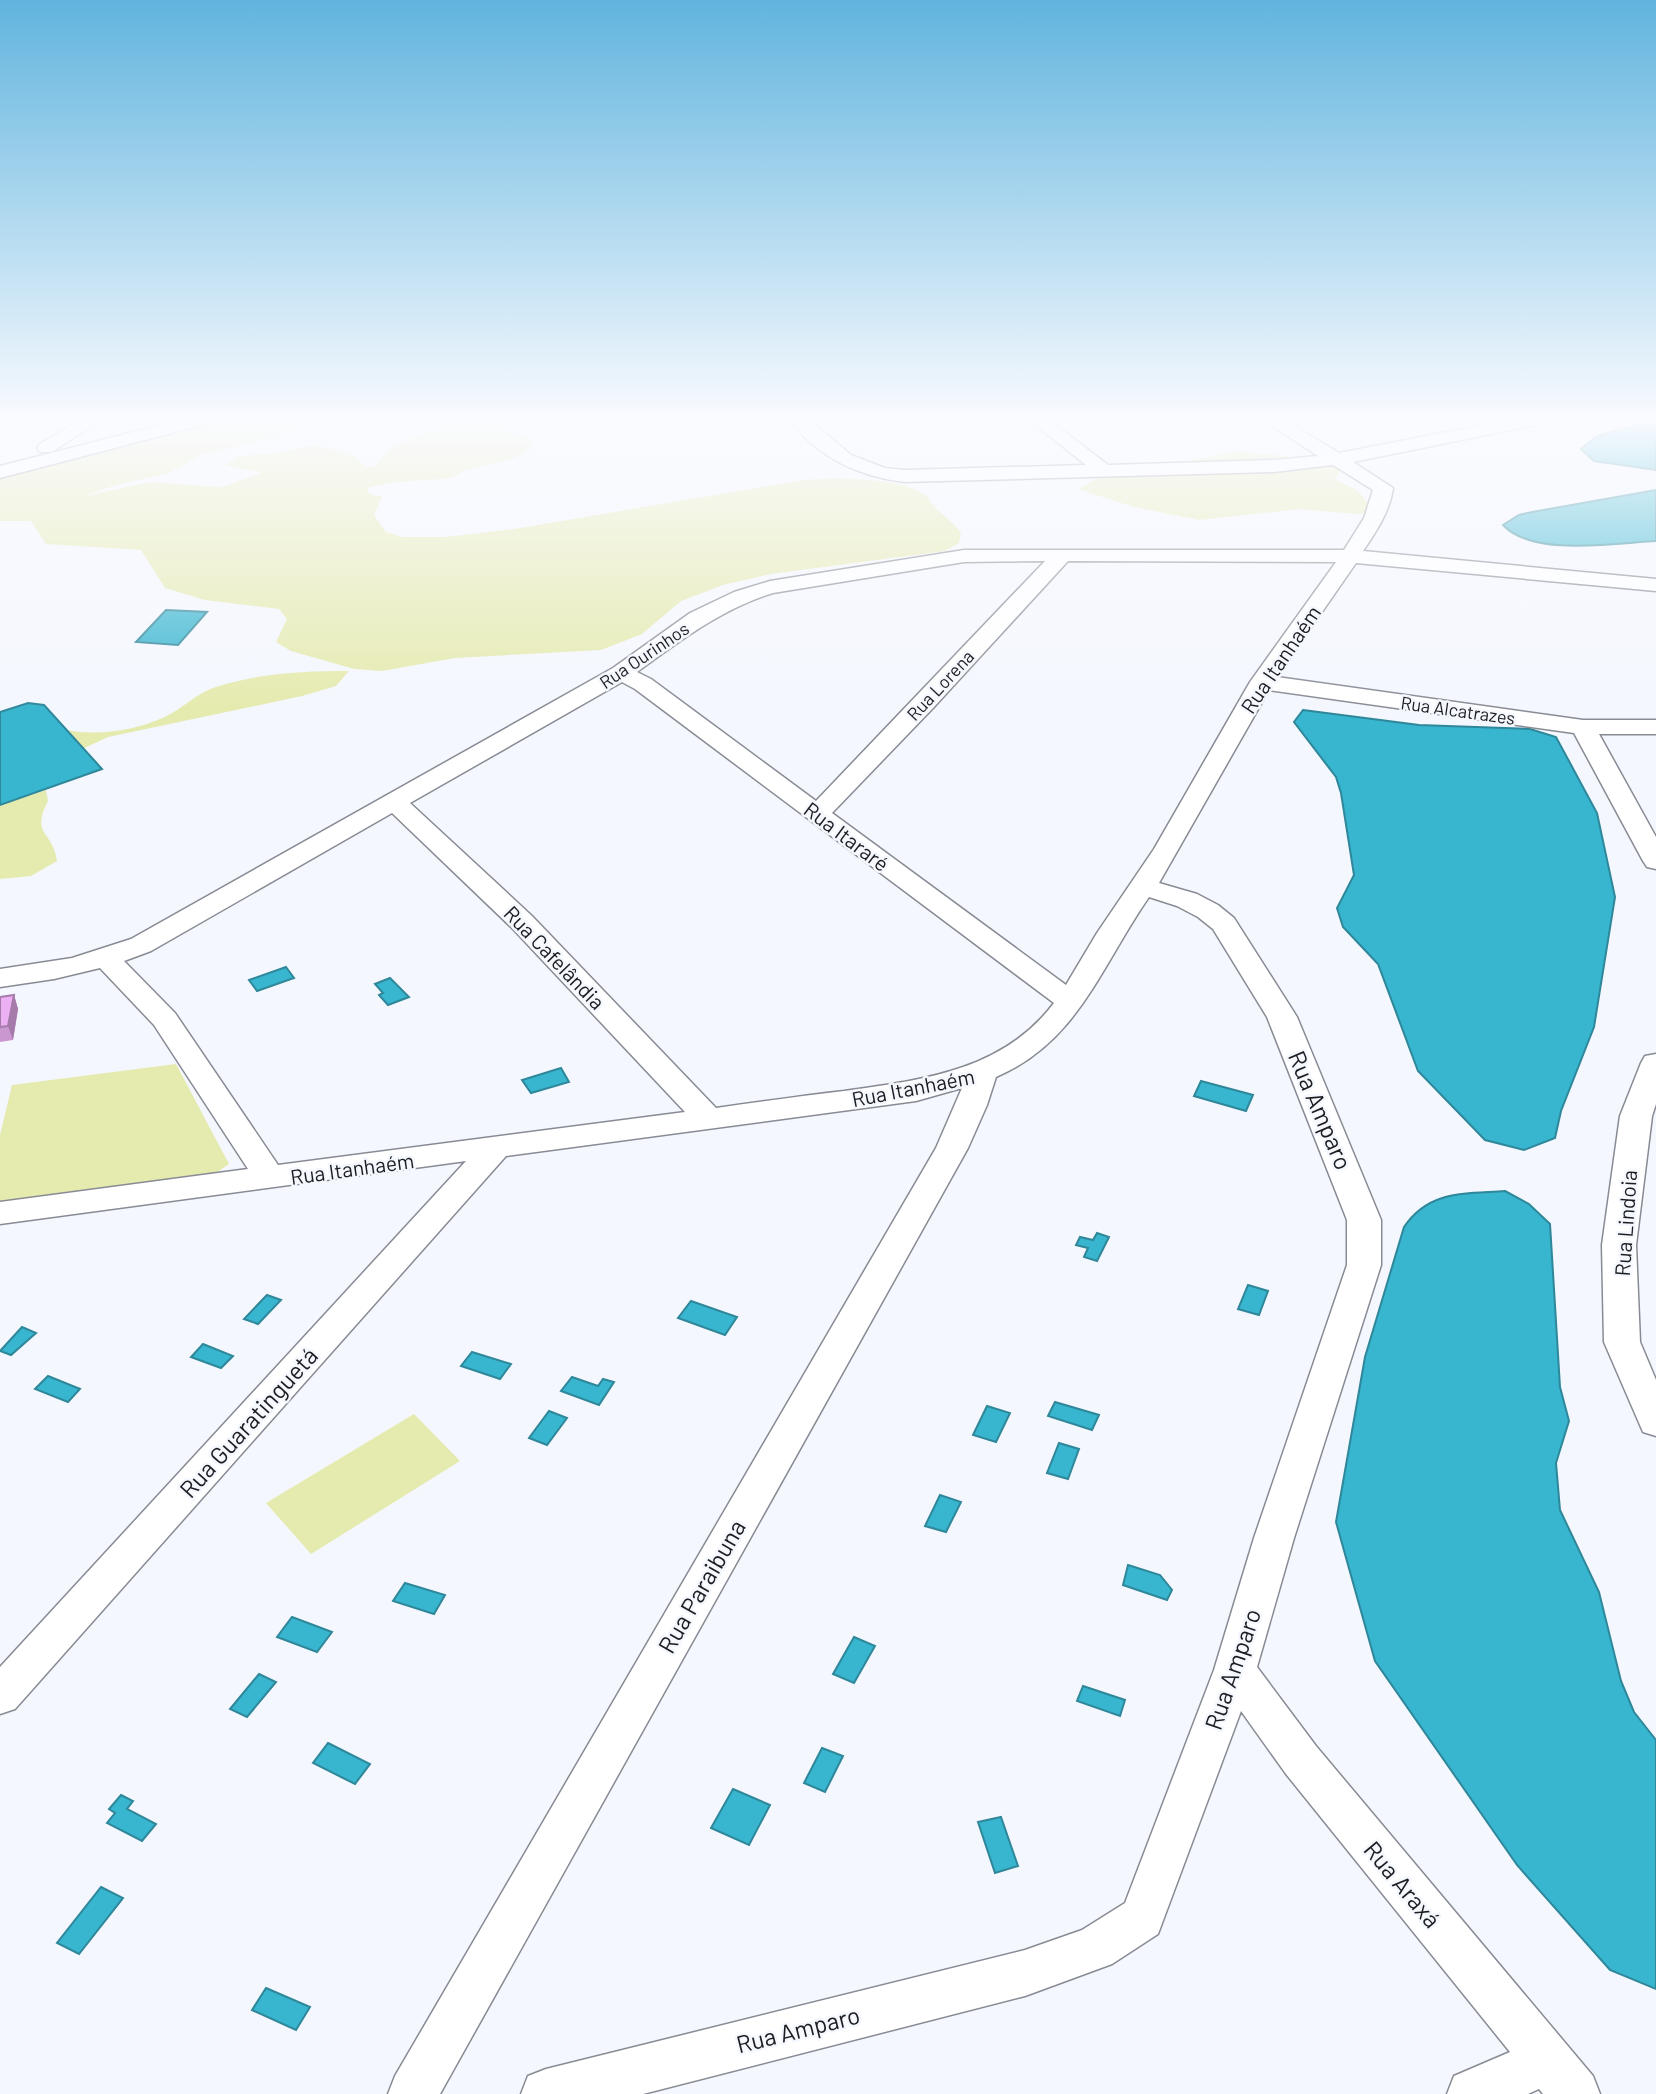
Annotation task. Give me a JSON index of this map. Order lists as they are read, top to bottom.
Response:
{
  "streets": {
    "street": [
      "Rua Ourinhos",
      "Rua Itanhaém",
      "Rua Lorena",
      "Rua Alcatrazes",
      "Rua Itararé",
      "Rua Cafelândia",
      "Rua Amparo",
      "Rua Lindoia",
      "Rua Guaratinguetá",
      "Rua Paraibuna",
      "Rua Araxá"
    ]
  },
  "crossings": [
    ["Rua Ourinhos", "Rua Itanhaém"],
    ["Rua Ourinhos", "Rua Lorena"],
    ["Rua Ourinhos", "Rua Itararé"],
    ["Rua Ourinhos", "Rua Cafelândia"],
    ["Rua Itanhaém", "Rua Alcatrazes"],
    ["Rua Itanhaém", "Rua Itararé"],
    ["Rua Itanhaém", "Rua Cafelândia"],
    ["Rua Itanhaém", "Rua Amparo"],
    ["Rua Itanhaém", "Rua Guaratinguetá"],
    ["Rua Itanhaém", "Rua Paraibuna"],
    ["Rua Lorena", "Rua Itararé"],
    ["Rua Amparo", "Rua Araxá"]
  ]
}
